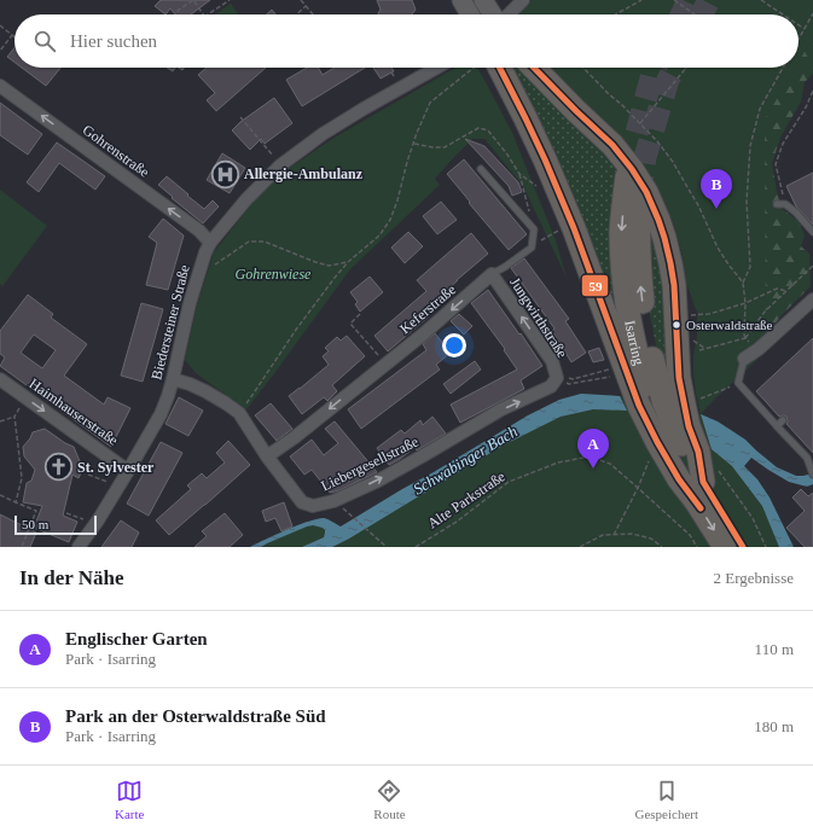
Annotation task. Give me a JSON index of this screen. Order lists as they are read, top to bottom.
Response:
{
  "streets": {
    "highway": ["Isarring"],
    "street": [
      "Gohrenstraße",
      "Keferstraße",
      "Jungwirthstraße",
      "Biedersteiner Straße",
      "Haimhauserstraße",
      "Liebergesellstraße"
    ],
    "path": ["Alte Parkstraße"]
  },
  "crossings": [
    ["Gohrenstraße", "Biedersteiner Straße"],
    ["Keferstraße", "Jungwirthstraße"],
    ["Keferstraße", "Liebergesellstraße"],
    ["Jungwirthstraße", "Liebergesellstraße"],
    ["Biedersteiner Straße", "Haimhauserstraße"],
    ["Biedersteiner Straße", "Liebergesellstraße"]
  ],
  "one_way": [
    "Gohrenstraße",
    "Keferstraße",
    "Jungwirthstraße",
    "Haimhauserstraße",
    "Liebergesellstraße"
  ],
  "water": ["Schwabinger Bach"],
  "parks": ["Gohrenwiese"],
  "places": {
    "hospital": ["Allergie-Ambulanz"],
    "other": ["Osterwaldstraße"],
    "church": ["St. Sylvester"]
  },
  "lines": ["transit line 59"],
  "scale_bar": "50 m",
  "page": {
    "search": "Hier suchen",
    "pins": ["B", "A"],
    "scale": "50 m",
    "heading": ["In der Nähe", "2 Ergebnisse"],
    "list": [
      {
        "mark": "A",
        "name": "Englischer Garten",
        "note": "Park · Isarring",
        "value": "110 m"
      },
      {
        "mark": "B",
        "name": "Park an der Osterwaldstraße Süd",
        "note": "Park · Isarring",
        "value": "180 m"
      }
    ],
    "nav": ["Karte", "Route", "Gespeichert"]
  }
}
